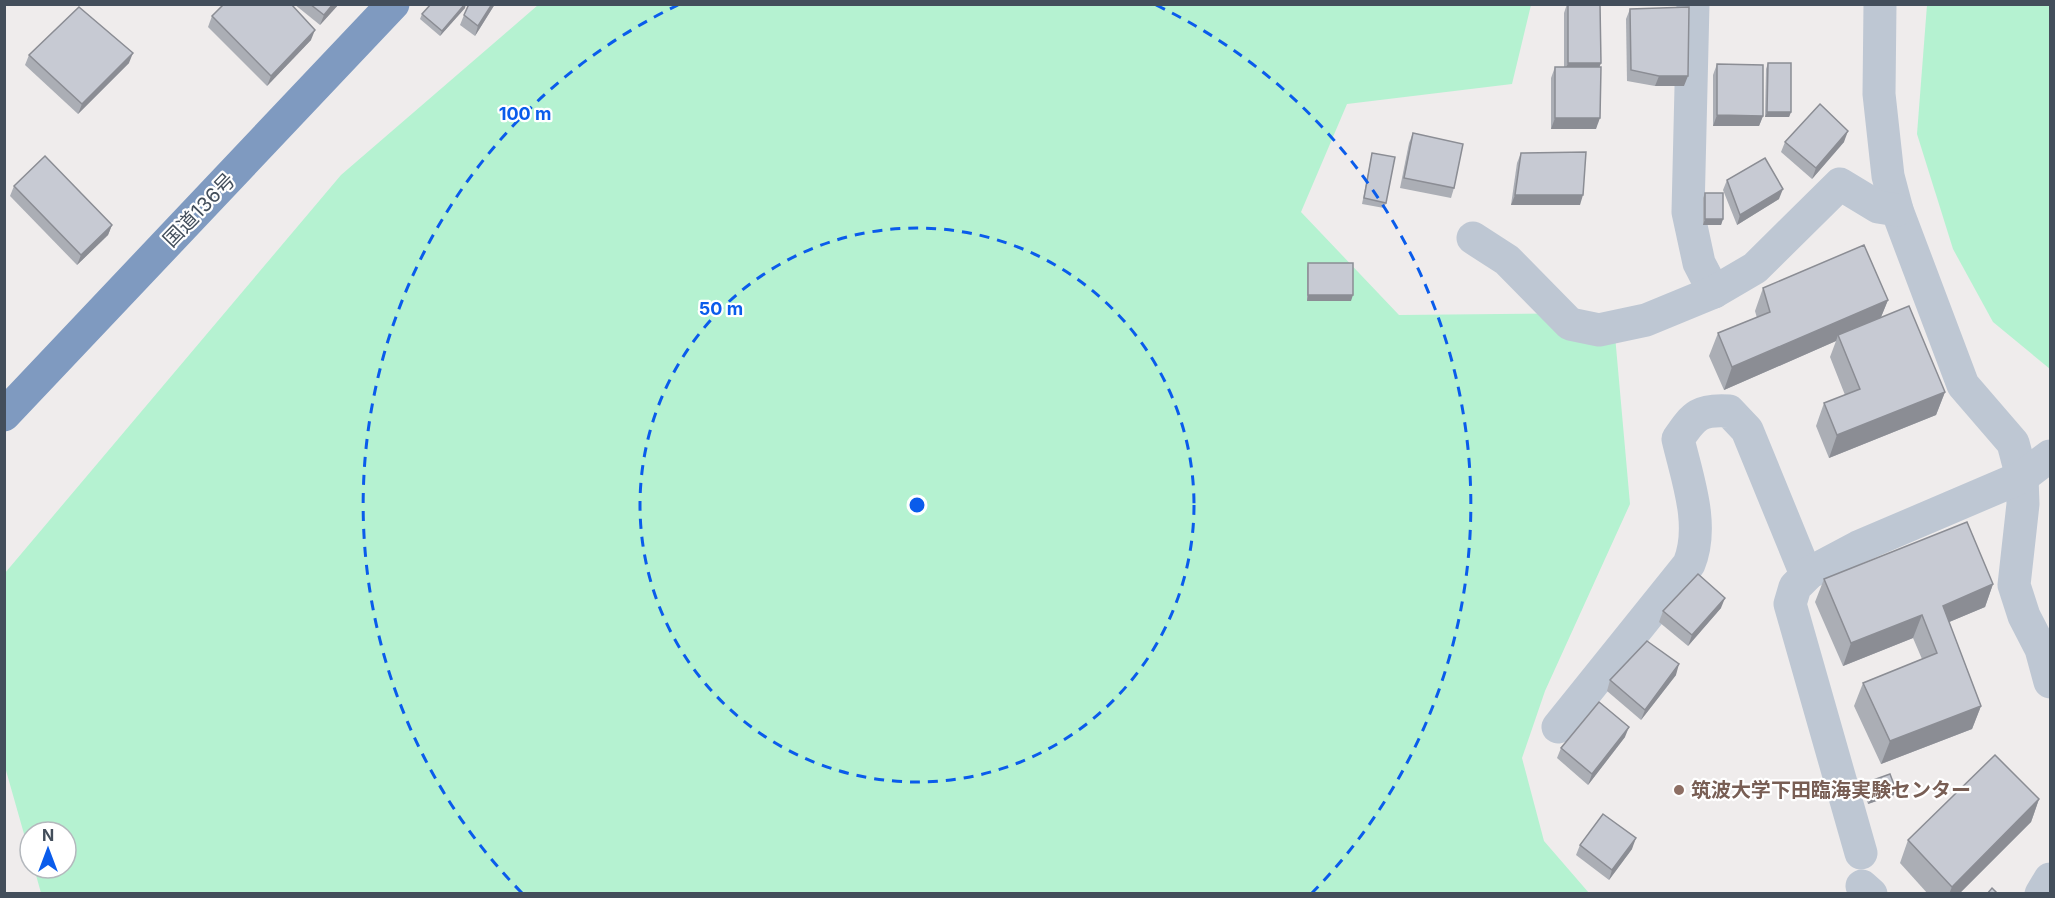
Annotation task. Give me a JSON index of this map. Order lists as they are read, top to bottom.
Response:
{
  "streets": {
    "highway": ["国道136号"]
  },
  "places": ["筑波大学下田臨海実験センター"],
  "north": "top",
  "rings": ["100 m", "50 m"]
}
